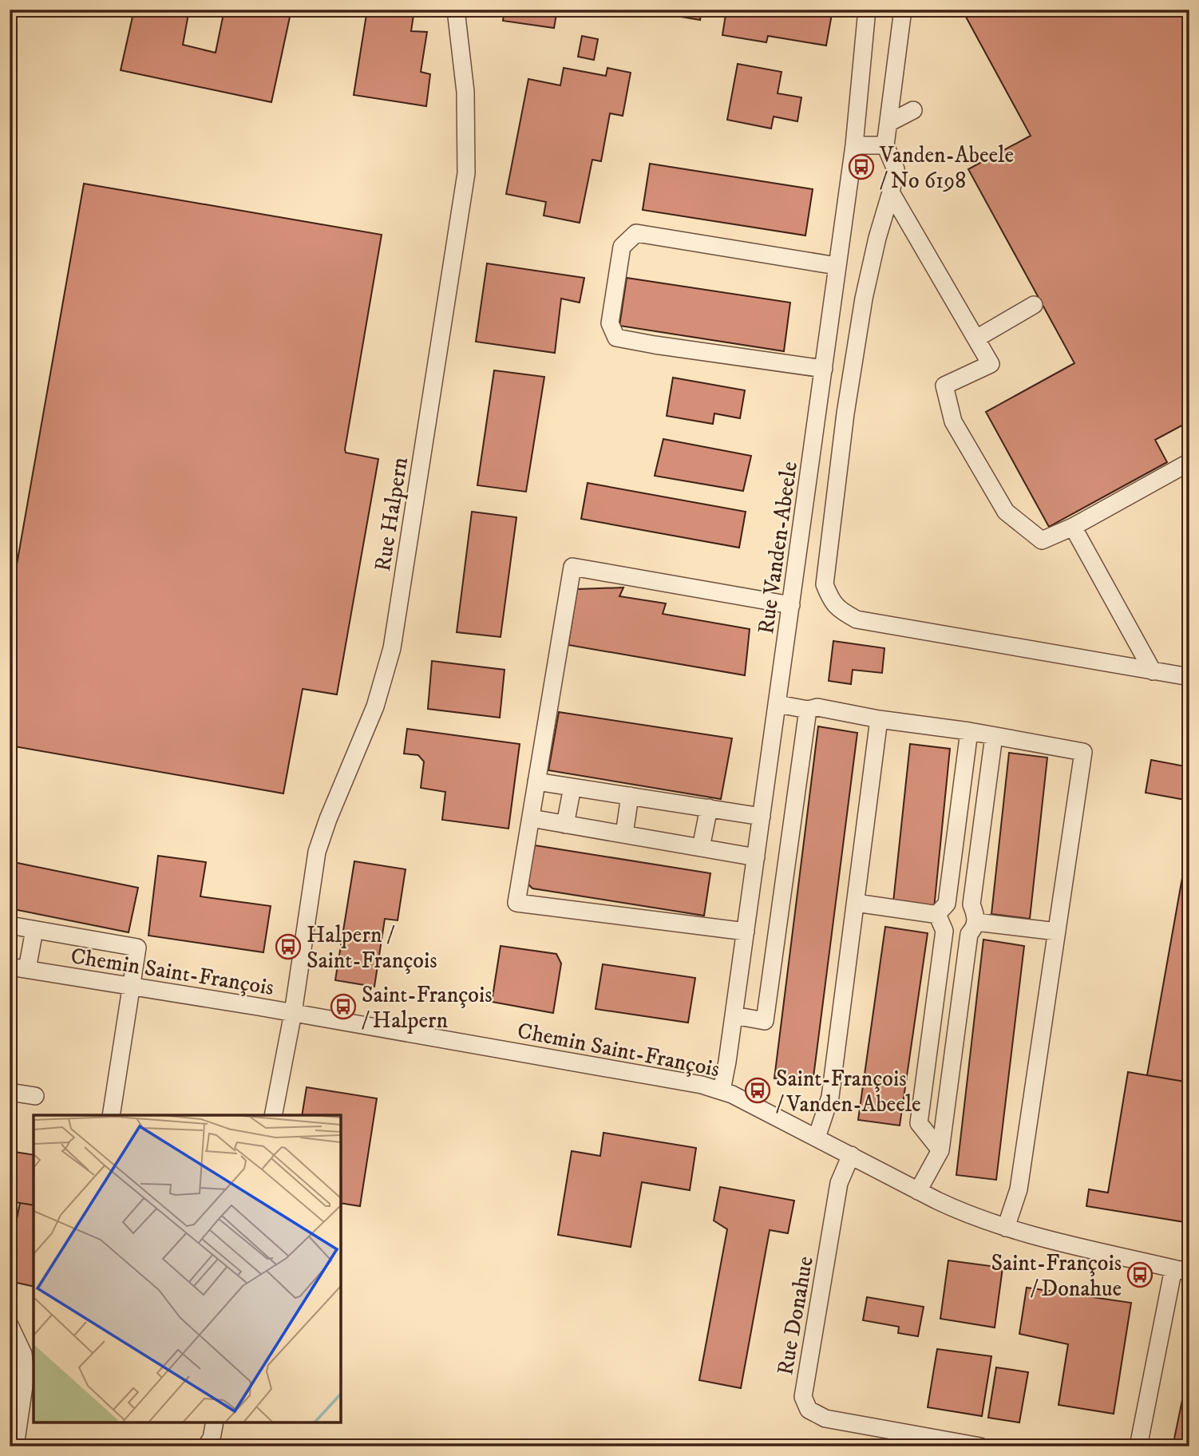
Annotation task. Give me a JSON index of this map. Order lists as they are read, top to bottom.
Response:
{
  "streets": {
    "street": [
      "Rue Halpern",
      "Rue Vanden-Abeele",
      "Chemin Saint-François",
      "Rue Donahue"
    ]
  },
  "crossings": [
    ["Rue Halpern", "Chemin Saint-François"],
    ["Rue Vanden-Abeele", "Chemin Saint-François"],
    ["Chemin Saint-François", "Rue Donahue"]
  ],
  "places": {
    "bus stop": [
      "Vanden-Abeele / No 6198",
      "Halpern / Saint-François",
      "Saint-François / Halpern",
      "Saint-François / Vanden-Abeele",
      "Saint-François / Donahue"
    ]
  }
}
